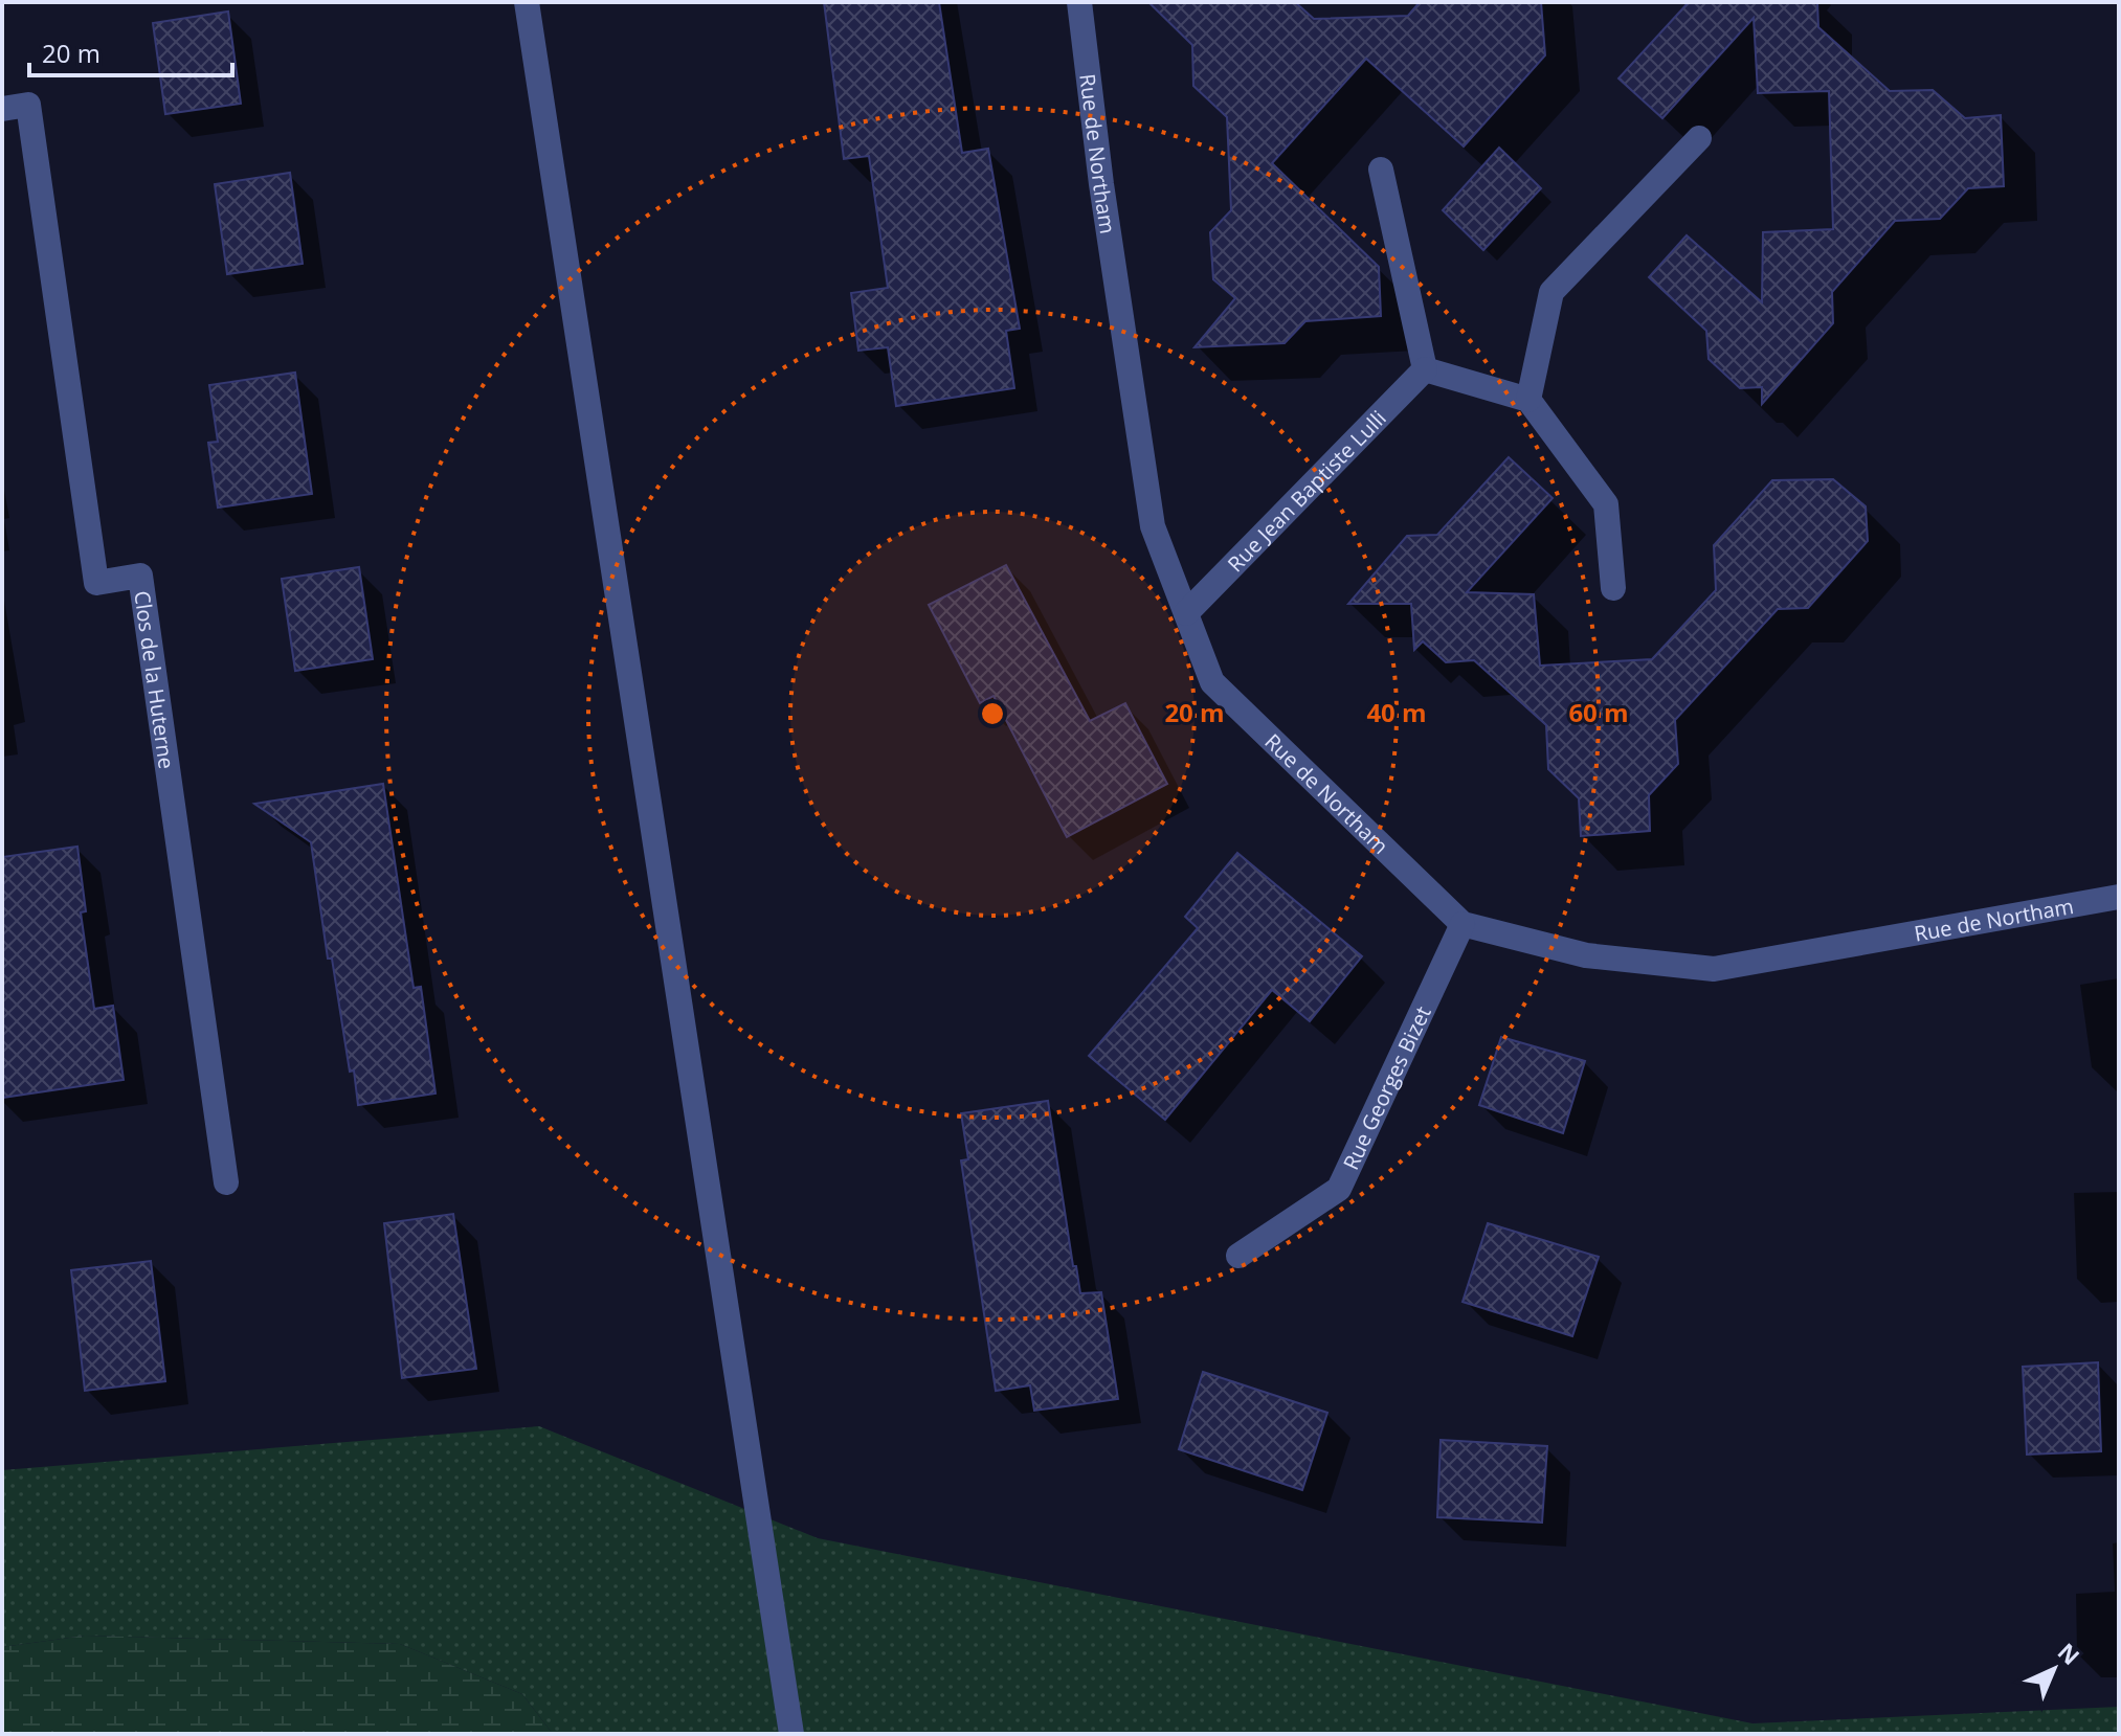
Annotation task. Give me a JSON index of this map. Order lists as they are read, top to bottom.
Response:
{
  "streets": {
    "street": [
      "Rue de Northam",
      "Rue Jean Baptiste Lulli",
      "Clos de la Huterne",
      "Rue Georges Bizet"
    ]
  },
  "crossings": [
    ["Rue de Northam", "Rue Jean Baptiste Lulli"],
    ["Rue de Northam", "Rue Georges Bizet"]
  ],
  "scale_bar": "20 m",
  "north": "top right",
  "rings": ["20 m", "40 m", "60 m"]
}
